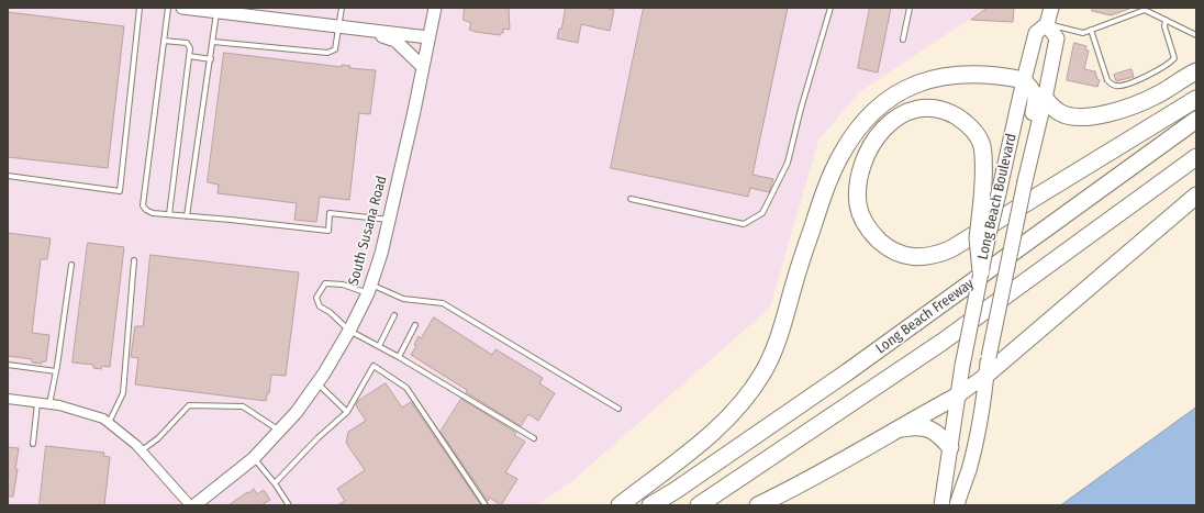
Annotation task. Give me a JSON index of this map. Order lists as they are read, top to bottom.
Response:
{
  "streets": {
    "highway": ["Long Beach Freeway"],
    "main road": ["Long Beach Boulevard"],
    "street": ["South Susana Road"]
  }
}
